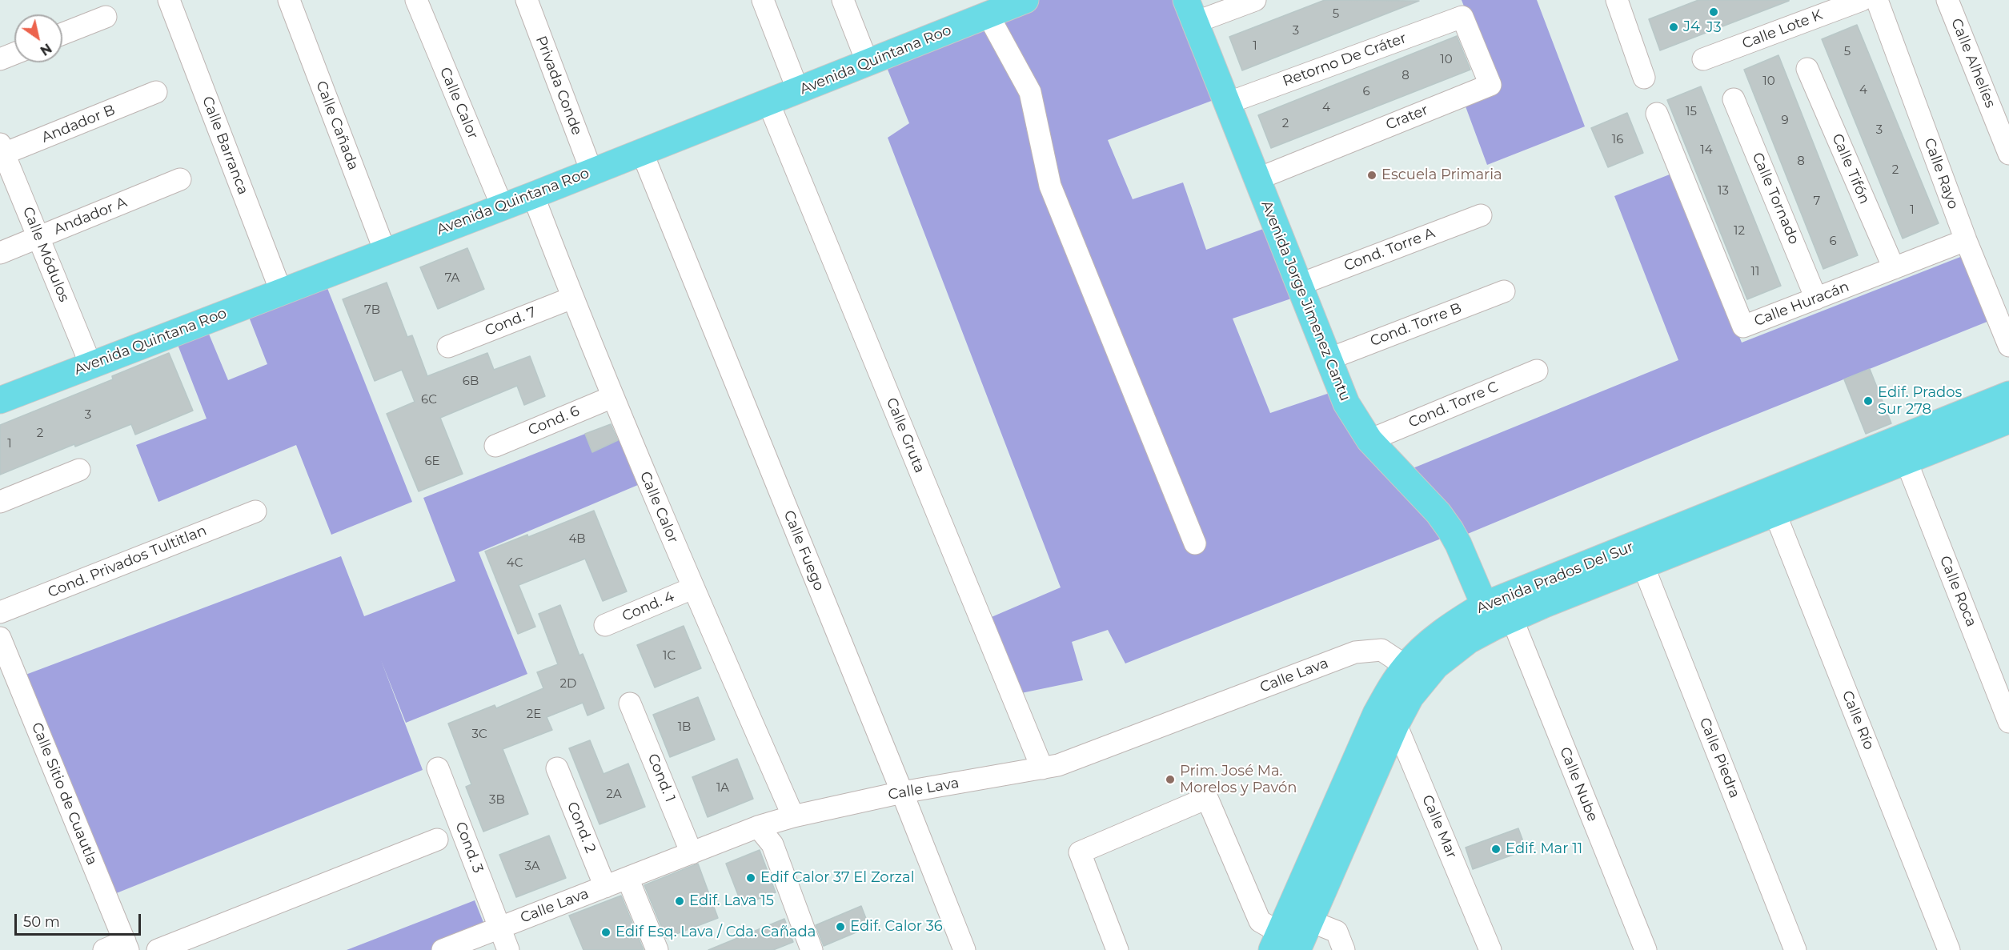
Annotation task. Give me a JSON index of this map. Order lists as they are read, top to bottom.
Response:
{
  "streets": {
    "main road": ["Avenida Quintana Roo", "Avenida Jorge Jimenez Cantu", "Avenida Prados Del Sur"],
    "street": [
      "Calle Lote K",
      "Retorno De Cráter",
      "Calle Alhelíes",
      "Privada Conde",
      "Calle Calor",
      "Crater",
      "Andador B",
      "Calle Cañada",
      "Calle Barranca",
      "Calle Tifón",
      "Calle Rayo",
      "Calle Tornado",
      "Andador A",
      "Cond. Torre A",
      "Calle Módulos",
      "Calle Huracán",
      "Cond. 7",
      "Cond. Torre B",
      "Cond. Torre C",
      "Cond. 6",
      "Calle Gruta",
      "Calle Fuego",
      "Cond. Privados Tultitlan",
      "Calle Roca",
      "Cond. 4",
      "Calle Lava",
      "Calle Río",
      "Calle Piedra",
      "Cond. 1",
      "Calle Nube",
      "Calle Sitio de Cuautla",
      "Calle Mar",
      "Cond. 2",
      "Cond. 3"
    ]
  },
  "crossings": [
    ["Avenida Quintana Roo", "Privada Conde"],
    ["Avenida Quintana Roo", "Calle Calor"],
    ["Avenida Quintana Roo", "Calle Cañada"],
    ["Avenida Quintana Roo", "Calle Barranca"],
    ["Avenida Quintana Roo", "Calle Módulos"],
    ["Avenida Quintana Roo", "Calle Gruta"],
    ["Avenida Quintana Roo", "Calle Fuego"],
    ["Retorno De Cráter", "Crater"],
    ["Retorno De Cráter", "Avenida Jorge Jimenez Cantu"],
    ["Calle Calor", "Cond. 7"],
    ["Calle Calor", "Cond. 6"],
    ["Calle Calor", "Cond. 4"],
    ["Calle Calor", "Calle Lava"],
    ["Crater", "Avenida Jorge Jimenez Cantu"],
    ["Andador B", "Calle Módulos"],
    ["Calle Tifón", "Calle Huracán"],
    ["Calle Rayo", "Calle Huracán"],
    ["Calle Tornado", "Calle Huracán"],
    ["Andador A", "Calle Módulos"],
    ["Cond. Torre A", "Avenida Jorge Jimenez Cantu"],
    ["Avenida Jorge Jimenez Cantu", "Cond. Torre B"],
    ["Avenida Jorge Jimenez Cantu", "Cond. Torre C"],
    ["Avenida Jorge Jimenez Cantu", "Avenida Prados Del Sur"],
    ["Avenida Jorge Jimenez Cantu", "Calle Nube"],
    ["Calle Gruta", "Calle Lava"],
    ["Calle Fuego", "Calle Lava"],
    ["Avenida Prados Del Sur", "Calle Roca"],
    ["Avenida Prados Del Sur", "Calle Lava"],
    ["Avenida Prados Del Sur", "Calle Río"],
    ["Avenida Prados Del Sur", "Calle Piedra"],
    ["Avenida Prados Del Sur", "Calle Nube"],
    ["Avenida Prados Del Sur", "Calle Mar"],
    ["Calle Lava", "Cond. 1"],
    ["Calle Lava", "Cond. 2"],
    ["Calle Lava", "Cond. 3"]
  ],
  "places": [
    "J3",
    "J4",
    "Escuela Primaria",
    "Edif. Prados Sur 278",
    "Prim. José Ma. Morelos y Pavón",
    "Edif. Mar 11",
    "Edif Calor 37 El Zorzal",
    "Edif. Lava 15",
    "Edif. Calor 36",
    "Edif Esq. Lava / Cda. Cañada"
  ],
  "house_numbers": [
    "5",
    "3",
    "1",
    "5",
    "10",
    "8",
    "10",
    "4",
    "6",
    "4",
    "15",
    "9",
    "2",
    "3",
    "16",
    "14",
    "8",
    "2",
    "13",
    "7",
    "1",
    "12",
    "6",
    "11",
    "7A",
    "7B",
    "6B",
    "6C",
    "3",
    "2",
    "1",
    "6E",
    "4B",
    "4C",
    "1C",
    "2D",
    "2E",
    "1B",
    "3C",
    "1A",
    "2A",
    "3B",
    "3A"
  ],
  "scale_bar": "50 m",
  "north": "bottom right"
}
